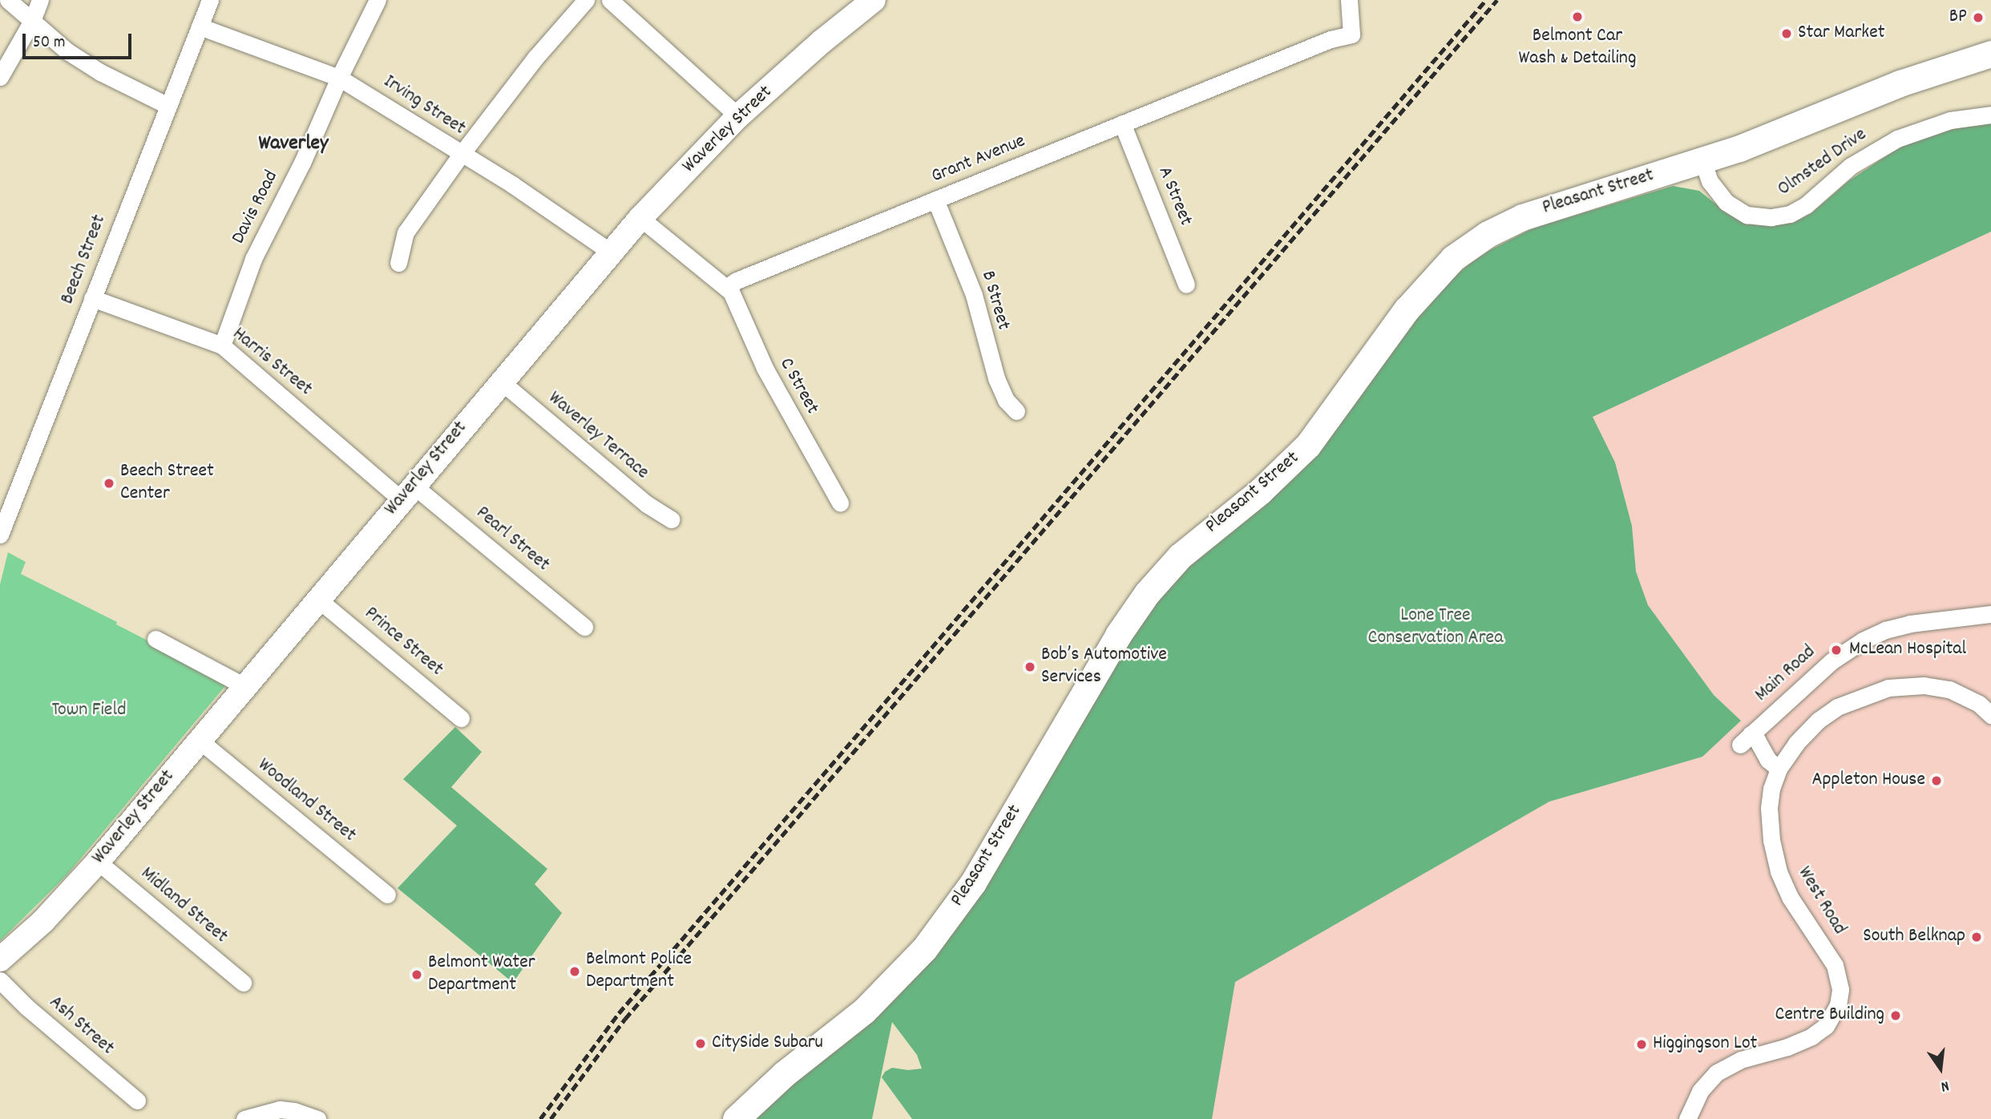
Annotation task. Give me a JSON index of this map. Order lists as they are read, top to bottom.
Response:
{
  "streets": {
    "main road": ["Pleasant Street"],
    "street": [
      "Irving Street",
      "Waverley Street",
      "Grant Avenue",
      "Olmsted Drive",
      "A Street",
      "Davis Road",
      "Beech Street",
      "B Street",
      "Harris Street",
      "C Street",
      "Waverley Terrace",
      "Pearl Street",
      "Prince Street",
      "Main Road",
      "Woodland Street",
      "West Road",
      "Midland Street",
      "Ash Street"
    ]
  },
  "crossings": [
    ["Irving Street", "Waverley Street"],
    ["Irving Street", "Davis Road"],
    ["Irving Street", "Beech Street"],
    ["Waverley Street", "Harris Street"],
    ["Waverley Street", "Waverley Terrace"],
    ["Waverley Street", "Pearl Street"],
    ["Waverley Street", "Prince Street"],
    ["Waverley Street", "Woodland Street"],
    ["Waverley Street", "Midland Street"],
    ["Grant Avenue", "A Street"],
    ["Grant Avenue", "B Street"],
    ["Grant Avenue", "C Street"],
    ["Olmsted Drive", "Pleasant Street"],
    ["Davis Road", "Harris Street"],
    ["Beech Street", "Harris Street"],
    ["Harris Street", "Pearl Street"],
    ["Main Road", "West Road"]
  ],
  "districts": ["Waverley"],
  "parks": ["Lone Tree Conservation Area", "Town Field"],
  "places": [
    "Belmont Car Wash & Detailing",
    "BP",
    "Star Market",
    "Beech Street Center",
    "McLean Hospital",
    "Bob’s Automotive Services",
    "Appleton House",
    "South Belknap",
    "Belmont Police Department",
    "Belmont Water Department",
    "Centre Building",
    "CitySide Subaru",
    "Higgingson Lot"
  ],
  "scale_bar": "50 m",
  "north": "bottom"
}
